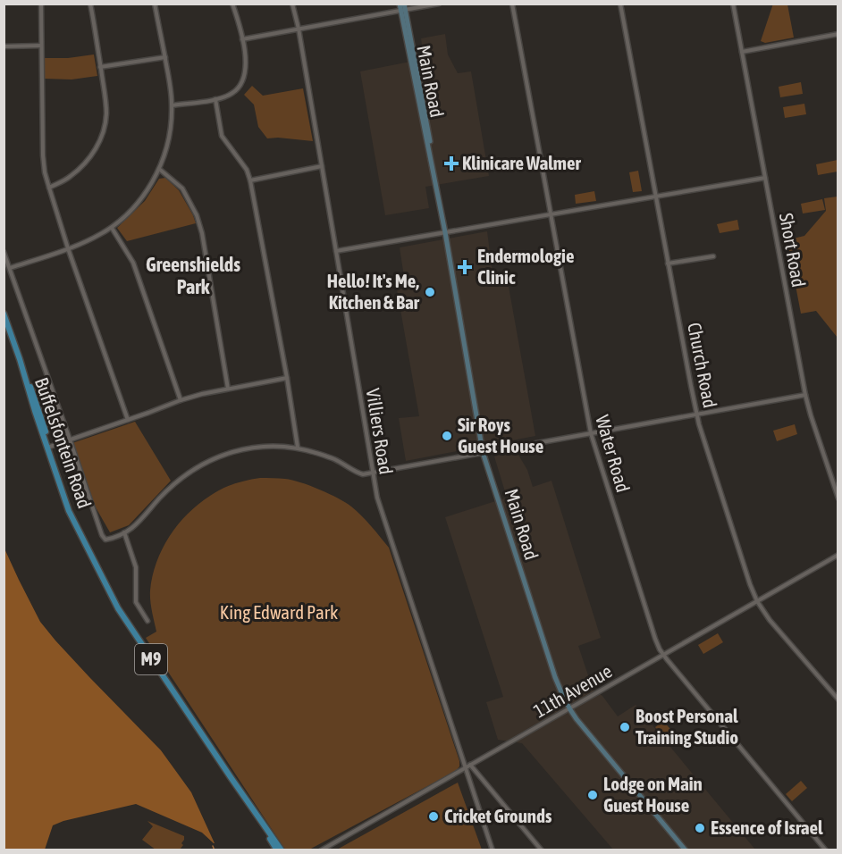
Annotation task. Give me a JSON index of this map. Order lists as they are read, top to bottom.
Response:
{
  "streets": {
    "main road": ["Main Road", "Buffelsfontein Road", "M9"],
    "street": [
      "Short Road",
      "Church Road",
      "Villiers Road",
      "Water Road",
      "11th Avenue"
    ]
  },
  "crossings": [
    ["Main Road", "11th Avenue"],
    ["Church Road", "11th Avenue"],
    ["Villiers Road", "11th Avenue"],
    ["Water Road", "11th Avenue"]
  ],
  "districts": ["Greenshields Park"],
  "parks": ["King Edward Park"],
  "places": {
    "health": ["Klinicare Walmer", "Endermologie Clinic"],
    "other": [
      "Hello! It's Me, Kitchen & Bar",
      "Sir Roys Guest House",
      "Boost Personal Training Studio",
      "Lodge on Main Guest House",
      "Cricket Grounds",
      "Essence of Israel"
    ]
  }
}
